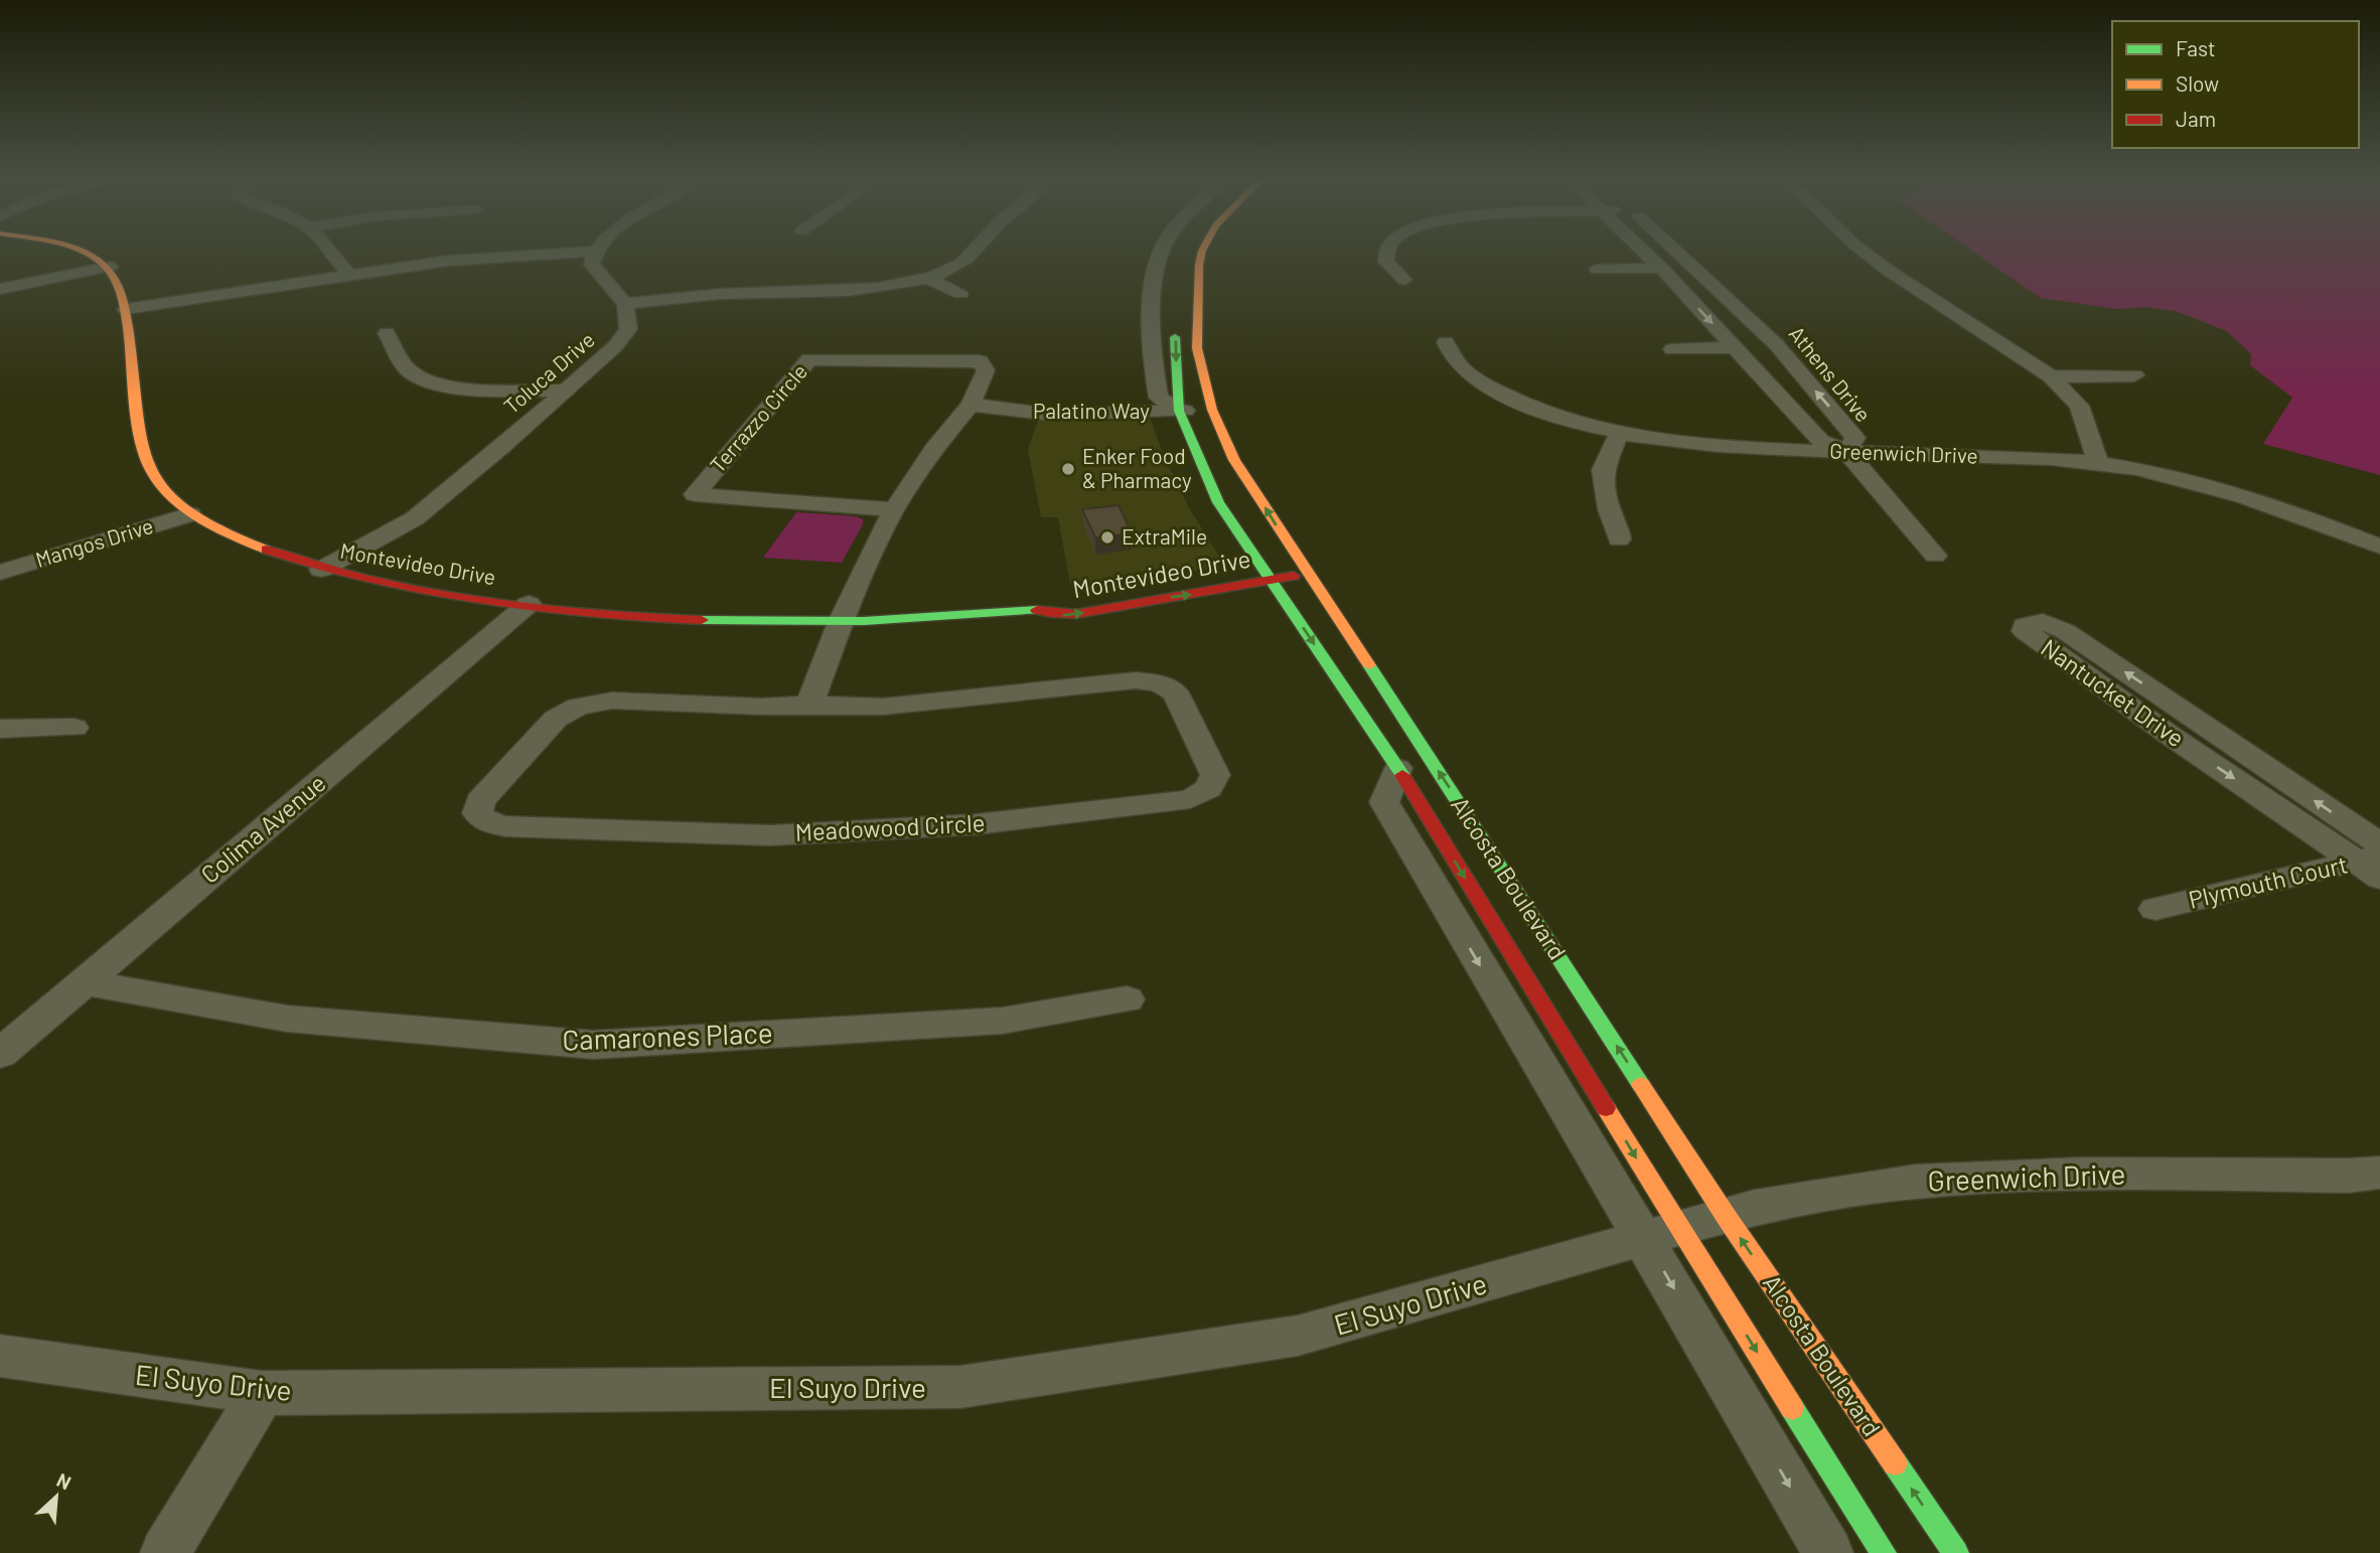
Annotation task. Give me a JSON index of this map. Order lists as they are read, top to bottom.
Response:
{
  "streets": {
    "main road": ["Montevideo Drive", "Alcosta Boulevard"],
    "street": [
      "Toluca Drive",
      "Athens Drive",
      "Palatino Way",
      "Terrazzo Circle",
      "Greenwich Drive",
      "Mangos Drive",
      "Nantucket Drive",
      "Meadowood Circle",
      "Colima Avenue",
      "Plymouth Court",
      "Camarones Place",
      "El Suyo Drive"
    ]
  },
  "crossings": [
    ["Toluca Drive", "Montevideo Drive"],
    ["Athens Drive", "Greenwich Drive"],
    ["Palatino Way", "Terrazzo Circle"],
    ["Palatino Way", "Alcosta Boulevard"],
    ["Terrazzo Circle", "Montevideo Drive"],
    ["Greenwich Drive", "Alcosta Boulevard"],
    ["Greenwich Drive", "El Suyo Drive"],
    ["Mangos Drive", "Montevideo Drive"],
    ["Montevideo Drive", "Colima Avenue"],
    ["Montevideo Drive", "Alcosta Boulevard"],
    ["Nantucket Drive", "Plymouth Court"],
    ["Colima Avenue", "Camarones Place"],
    ["Alcosta Boulevard", "El Suyo Drive"]
  ],
  "places": ["Enker Food & Pharmacy", "ExtraMile"],
  "legend": ["Fast", "Slow", "Jam"],
  "north": "top right"
}
